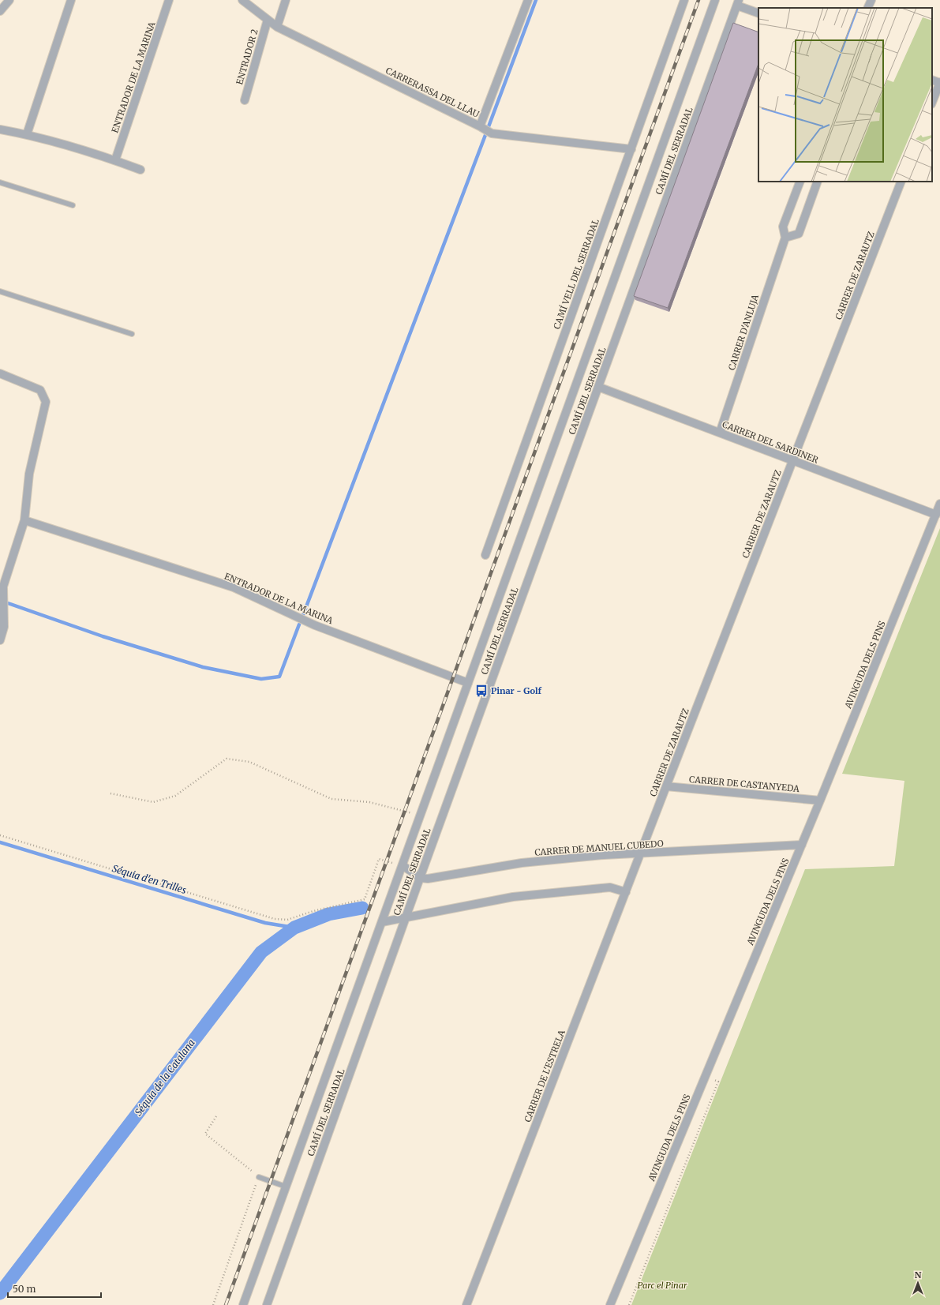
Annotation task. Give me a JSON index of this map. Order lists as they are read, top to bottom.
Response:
{
  "streets": {
    "street": [
      "ENTRADOR 2",
      "ENTRADOR DE LA MARINA",
      "CARRERASSA DEL LLAU",
      "CAMÍ DEL SERRADAL",
      "CAMÍ VELL DEL SERRADAL",
      "CARRER DE ZARAUTZ",
      "CARRER D'ANLUJA",
      "CARRER DEL SARDINER",
      "AVINGUDA DELS PINS",
      "CARRER DE CASTANYEDA",
      "CARRER DE MANUEL CUBEDO",
      "CARRER DE L'ESTRELA"
    ]
  },
  "crossings": [
    ["ENTRADOR 2", "CARRERASSA DEL LLAU"],
    ["ENTRADOR DE LA MARINA", "CAMÍ DEL SERRADAL"],
    ["CARRERASSA DEL LLAU", "CAMÍ VELL DEL SERRADAL"],
    ["CAMÍ DEL SERRADAL", "CARRER DEL SARDINER"],
    ["CAMÍ DEL SERRADAL", "CARRER DE MANUEL CUBEDO"],
    ["CARRER DE ZARAUTZ", "CARRER DEL SARDINER"],
    ["CARRER DE ZARAUTZ", "CARRER DE CASTANYEDA"],
    ["CARRER DE ZARAUTZ", "CARRER DE MANUEL CUBEDO"],
    ["CARRER DE ZARAUTZ", "CARRER DE L'ESTRELA"],
    ["CARRER D'ANLUJA", "CARRER DEL SARDINER"],
    ["CARRER DEL SARDINER", "AVINGUDA DELS PINS"],
    ["AVINGUDA DELS PINS", "CARRER DE CASTANYEDA"],
    ["AVINGUDA DELS PINS", "CARRER DE MANUEL CUBEDO"],
    ["CARRER DE MANUEL CUBEDO", "CARRER DE L'ESTRELA"]
  ],
  "water": ["Séquia d'en Trilles", "Séquia de la Catalana"],
  "parks": ["Parc el Pinar"],
  "places": {
    "bus stop": ["Pinar - Golf"]
  },
  "scale_bar": "50 m",
  "north": "top"
}
